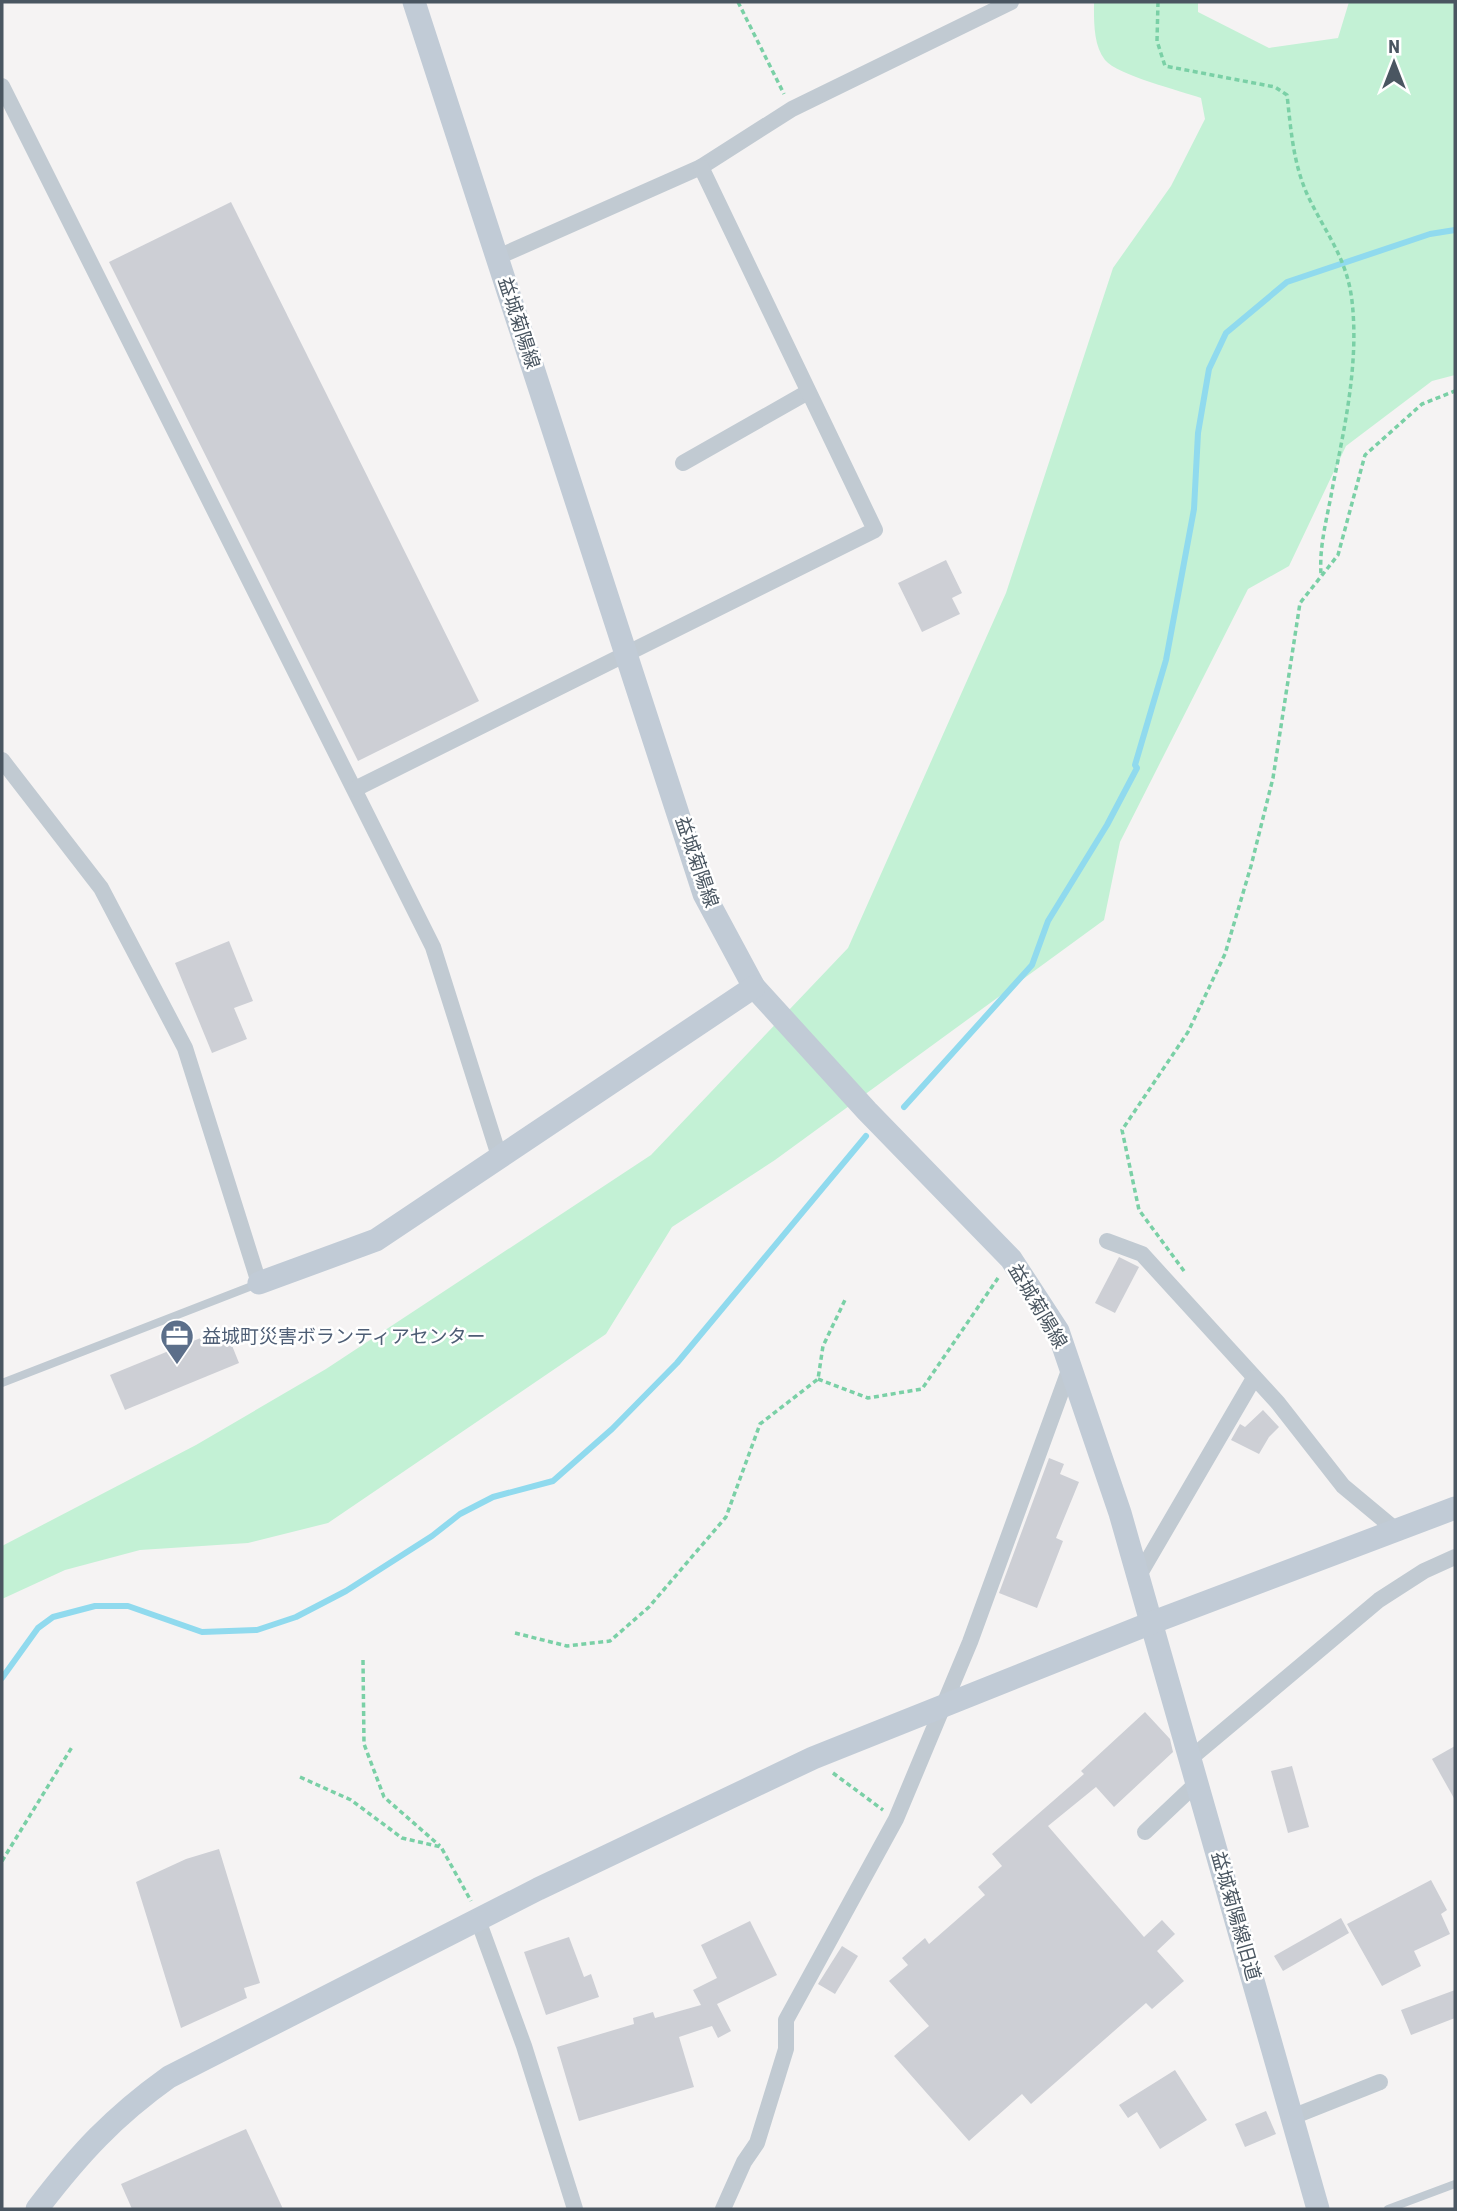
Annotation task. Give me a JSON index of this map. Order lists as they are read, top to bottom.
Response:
{
  "streets": {
    "street": ["益城菊陽線", "益城菊陽線旧道"]
  },
  "crossings": [
    ["益城菊陽線", "益城菊陽線旧道"]
  ],
  "places": {
    "office": ["益城町災害ボランティアセンター"]
  },
  "north": "top"
}
